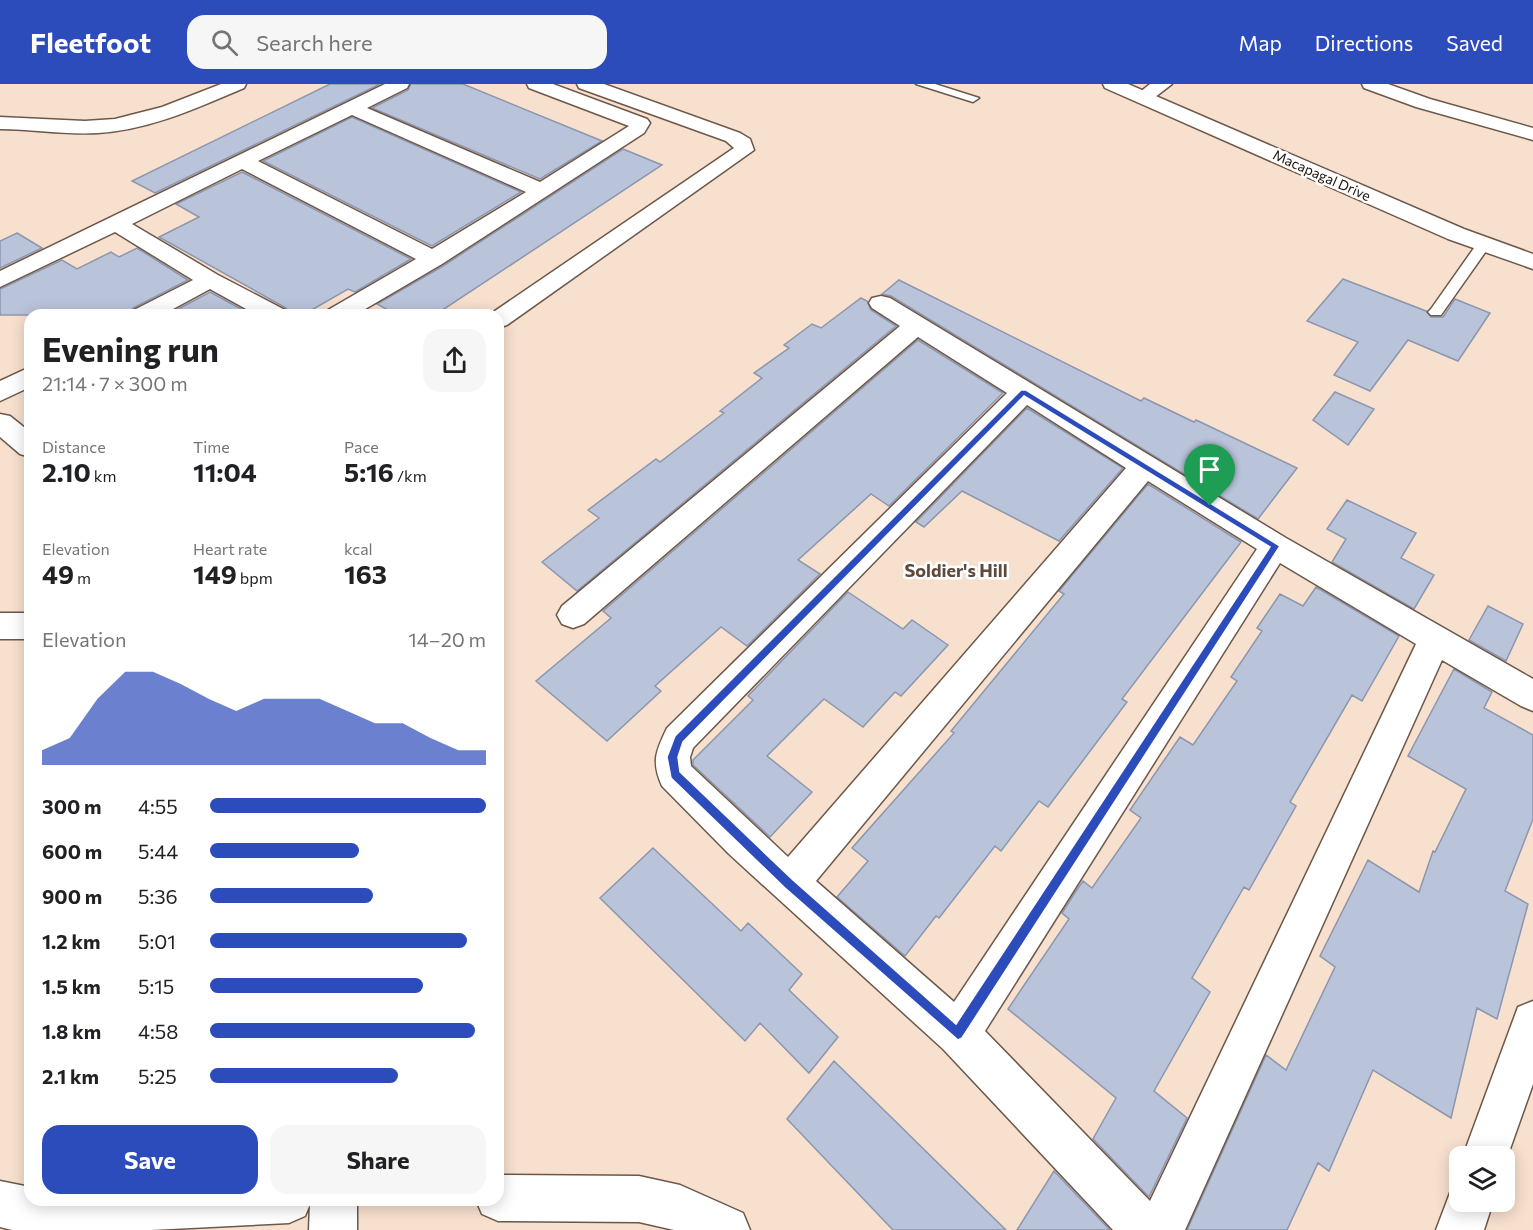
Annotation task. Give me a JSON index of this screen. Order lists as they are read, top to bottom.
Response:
{
  "streets": {
    "street": ["Macapagal Drive"]
  },
  "districts": ["Soldier's Hill"],
  "page": {
    "header": "Fleetfoot",
    "search": "Search here",
    "nav": ["Map", "Directions", "Saved"],
    "heading": ["Evening run", "21:14 · 7 × 300 m"],
    "stats": [
      ["Distance", "2.10 km"],
      ["Time", "11:04"],
      ["Pace", "5:16 /km"],
      ["Elevation", "49 m"],
      ["Heart rate", "149 bpm"],
      ["kcal", "163"]
    ],
    "chart": ["Elevation", "14–20 m"],
    "list": [
      {
        "name": "300 m",
        "note": "4:55"
      },
      {
        "name": "600 m",
        "note": "5:44"
      },
      {
        "name": "900 m",
        "note": "5:36"
      },
      {
        "name": "1.2 km",
        "note": "5:01"
      },
      {
        "name": "1.5 km",
        "note": "5:15"
      },
      {
        "name": "1.8 km",
        "note": "4:58"
      },
      {
        "name": "2.1 km",
        "note": "5:25"
      }
    ],
    "buttons": ["Save", "Share"]
  }
}
